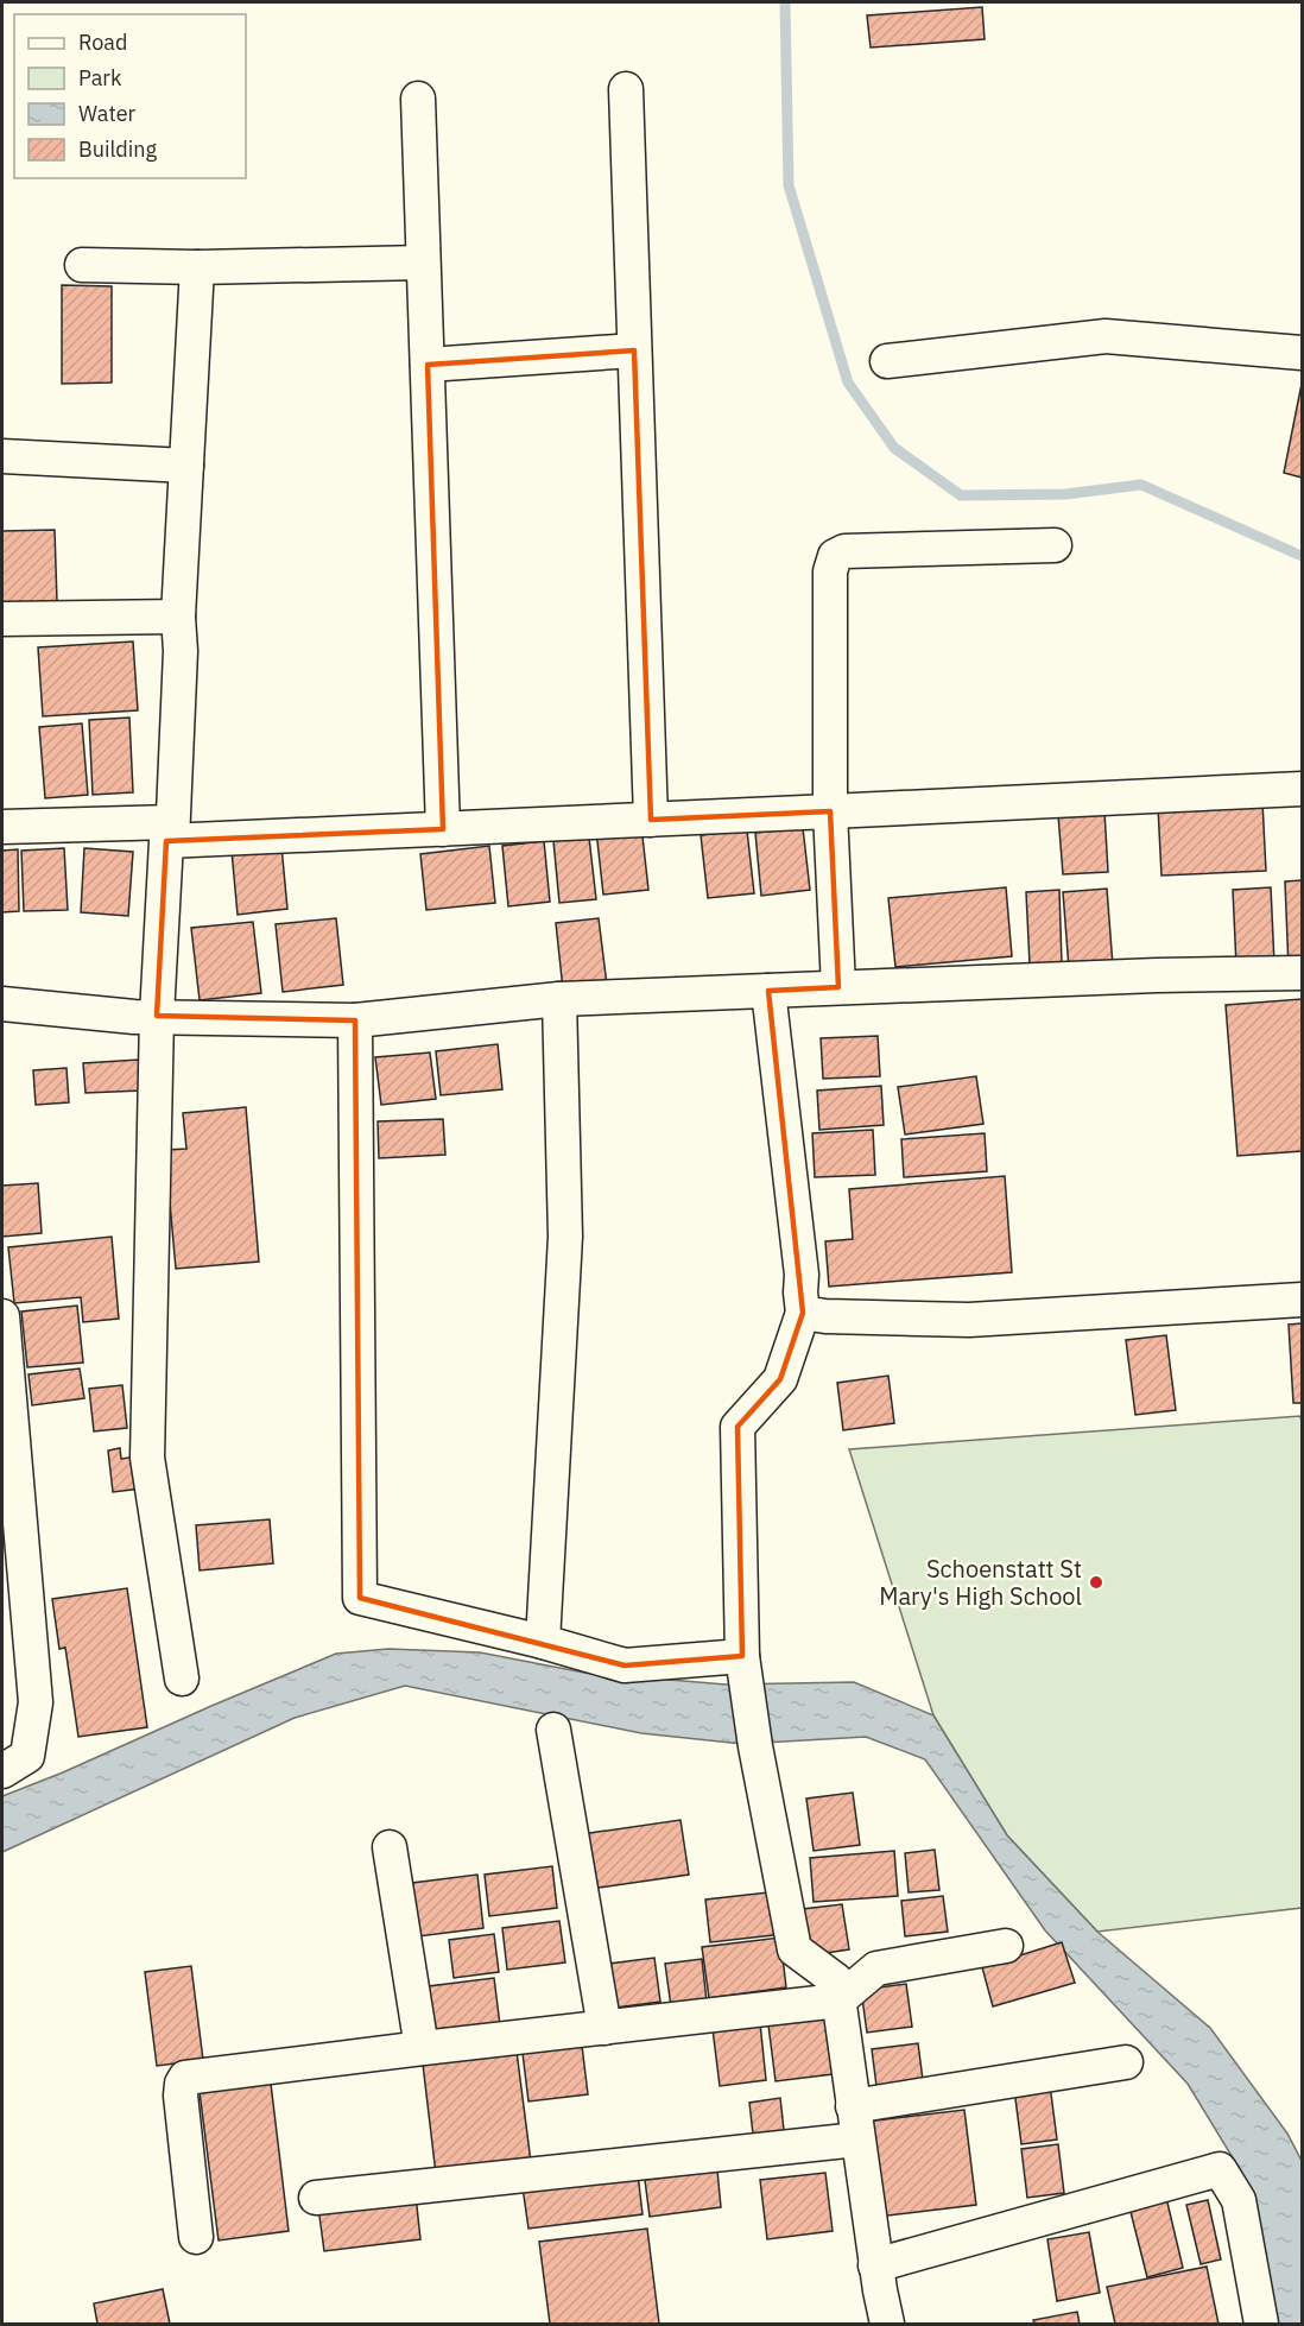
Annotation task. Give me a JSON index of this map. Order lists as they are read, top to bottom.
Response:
{
  "places": ["Schoenstatt St Mary's High School"],
  "legend": [
    "Road",
    "Park",
    "Water",
    "Building"
  ]
}
